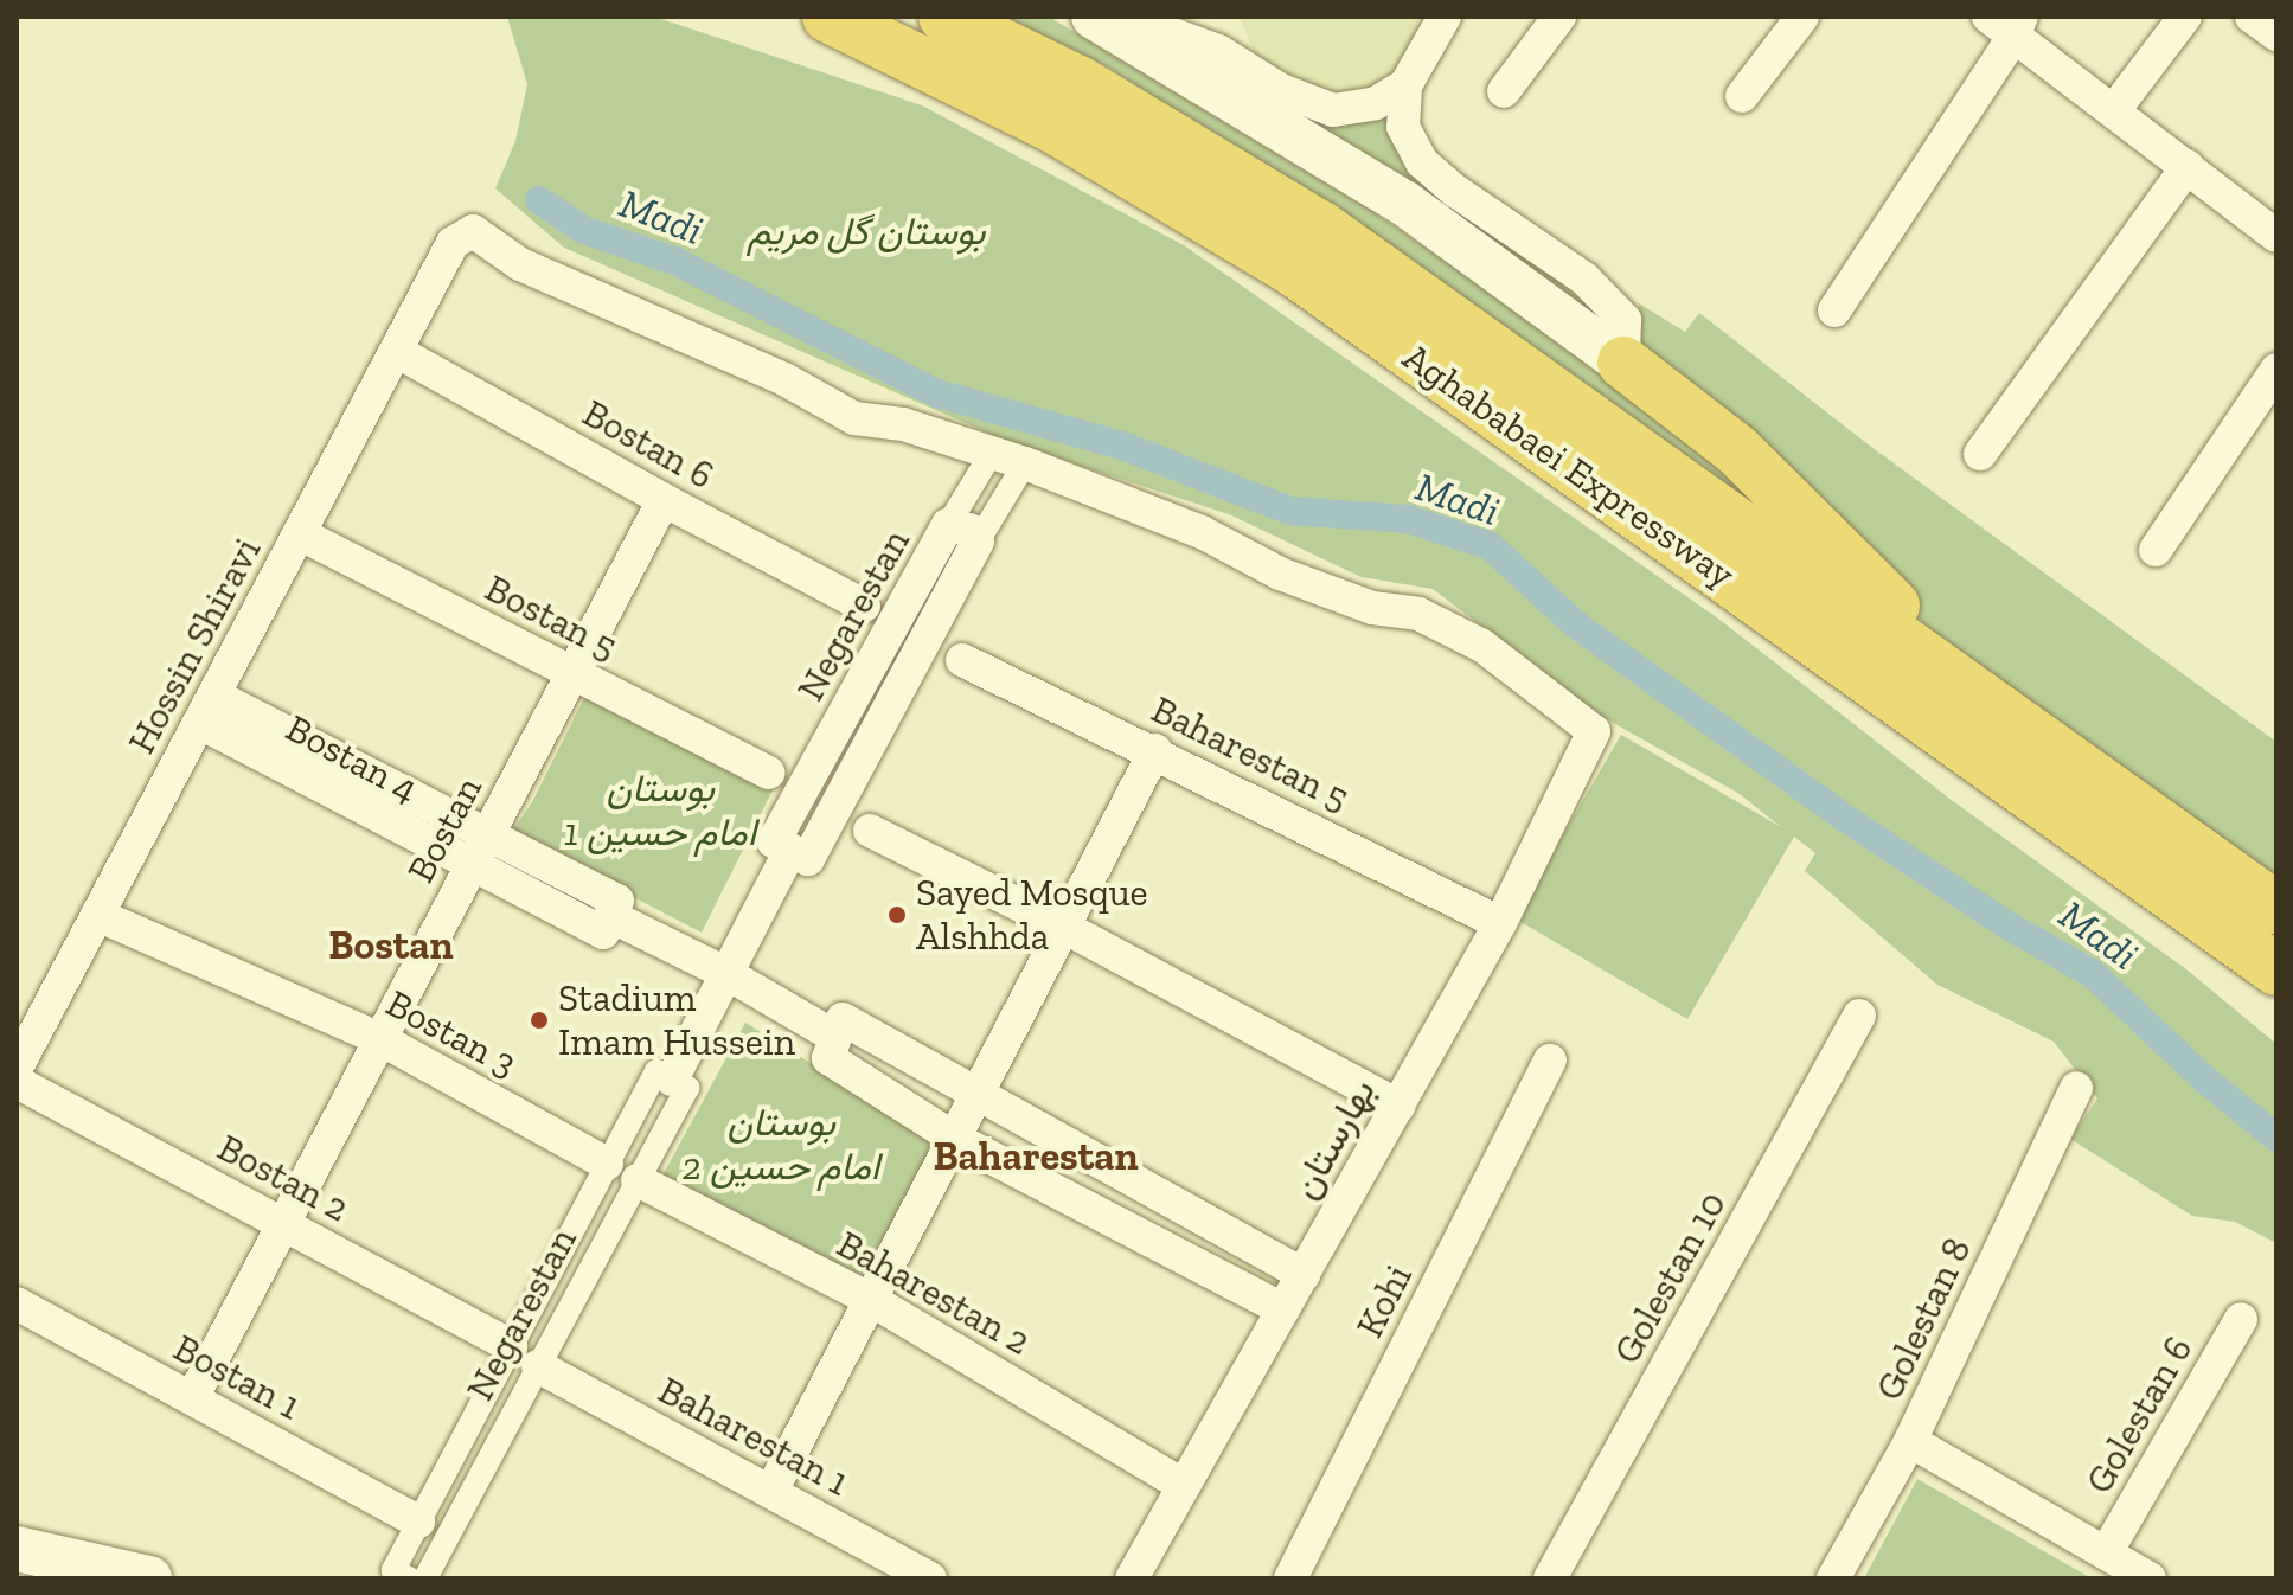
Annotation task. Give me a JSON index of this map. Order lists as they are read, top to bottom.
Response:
{
  "streets": {
    "highway": ["Aghababaei Expressway"],
    "street": [
      "Bostan 6",
      "Negarestan",
      "Bostan 5",
      "Hossin Shiravi",
      "Baharestan 5",
      "Bostan 4",
      "Bostan",
      "Bostan 3",
      "بهارستان",
      "Bostan 2",
      "Golestan 10",
      "Baharestan 2",
      "Kohi",
      "Golestan 8",
      "Bostan 1",
      "Golestan 6",
      "Baharestan 1"
    ]
  },
  "crossings": [
    ["Bostan 6", "Hossin Shiravi"],
    ["Bostan 6", "Bostan"],
    ["Negarestan", "Bostan 4"],
    ["Negarestan", "Baharestan 2"],
    ["Negarestan", "Baharestan 1"],
    ["Bostan 5", "Hossin Shiravi"],
    ["Bostan 5", "Bostan"],
    ["Hossin Shiravi", "Bostan 4"],
    ["Hossin Shiravi", "Bostan 3"],
    ["Baharestan 5", "بهارستان"],
    ["Bostan 4", "Bostan"],
    ["Bostan", "Bostan 3"],
    ["Bostan", "Bostan 2"],
    ["Bostan", "Bostan 1"],
    ["بهارستان", "Baharestan 2"]
  ],
  "districts": ["Bostan", "Baharestan"],
  "water": ["Madi"],
  "parks": ["بوستان گل مریم", "بوستان امام حسین 1", "بوستان امام حسین 2"],
  "places": ["Sayed Mosque Alshhda", "Stadium Imam Hussein"]
}
